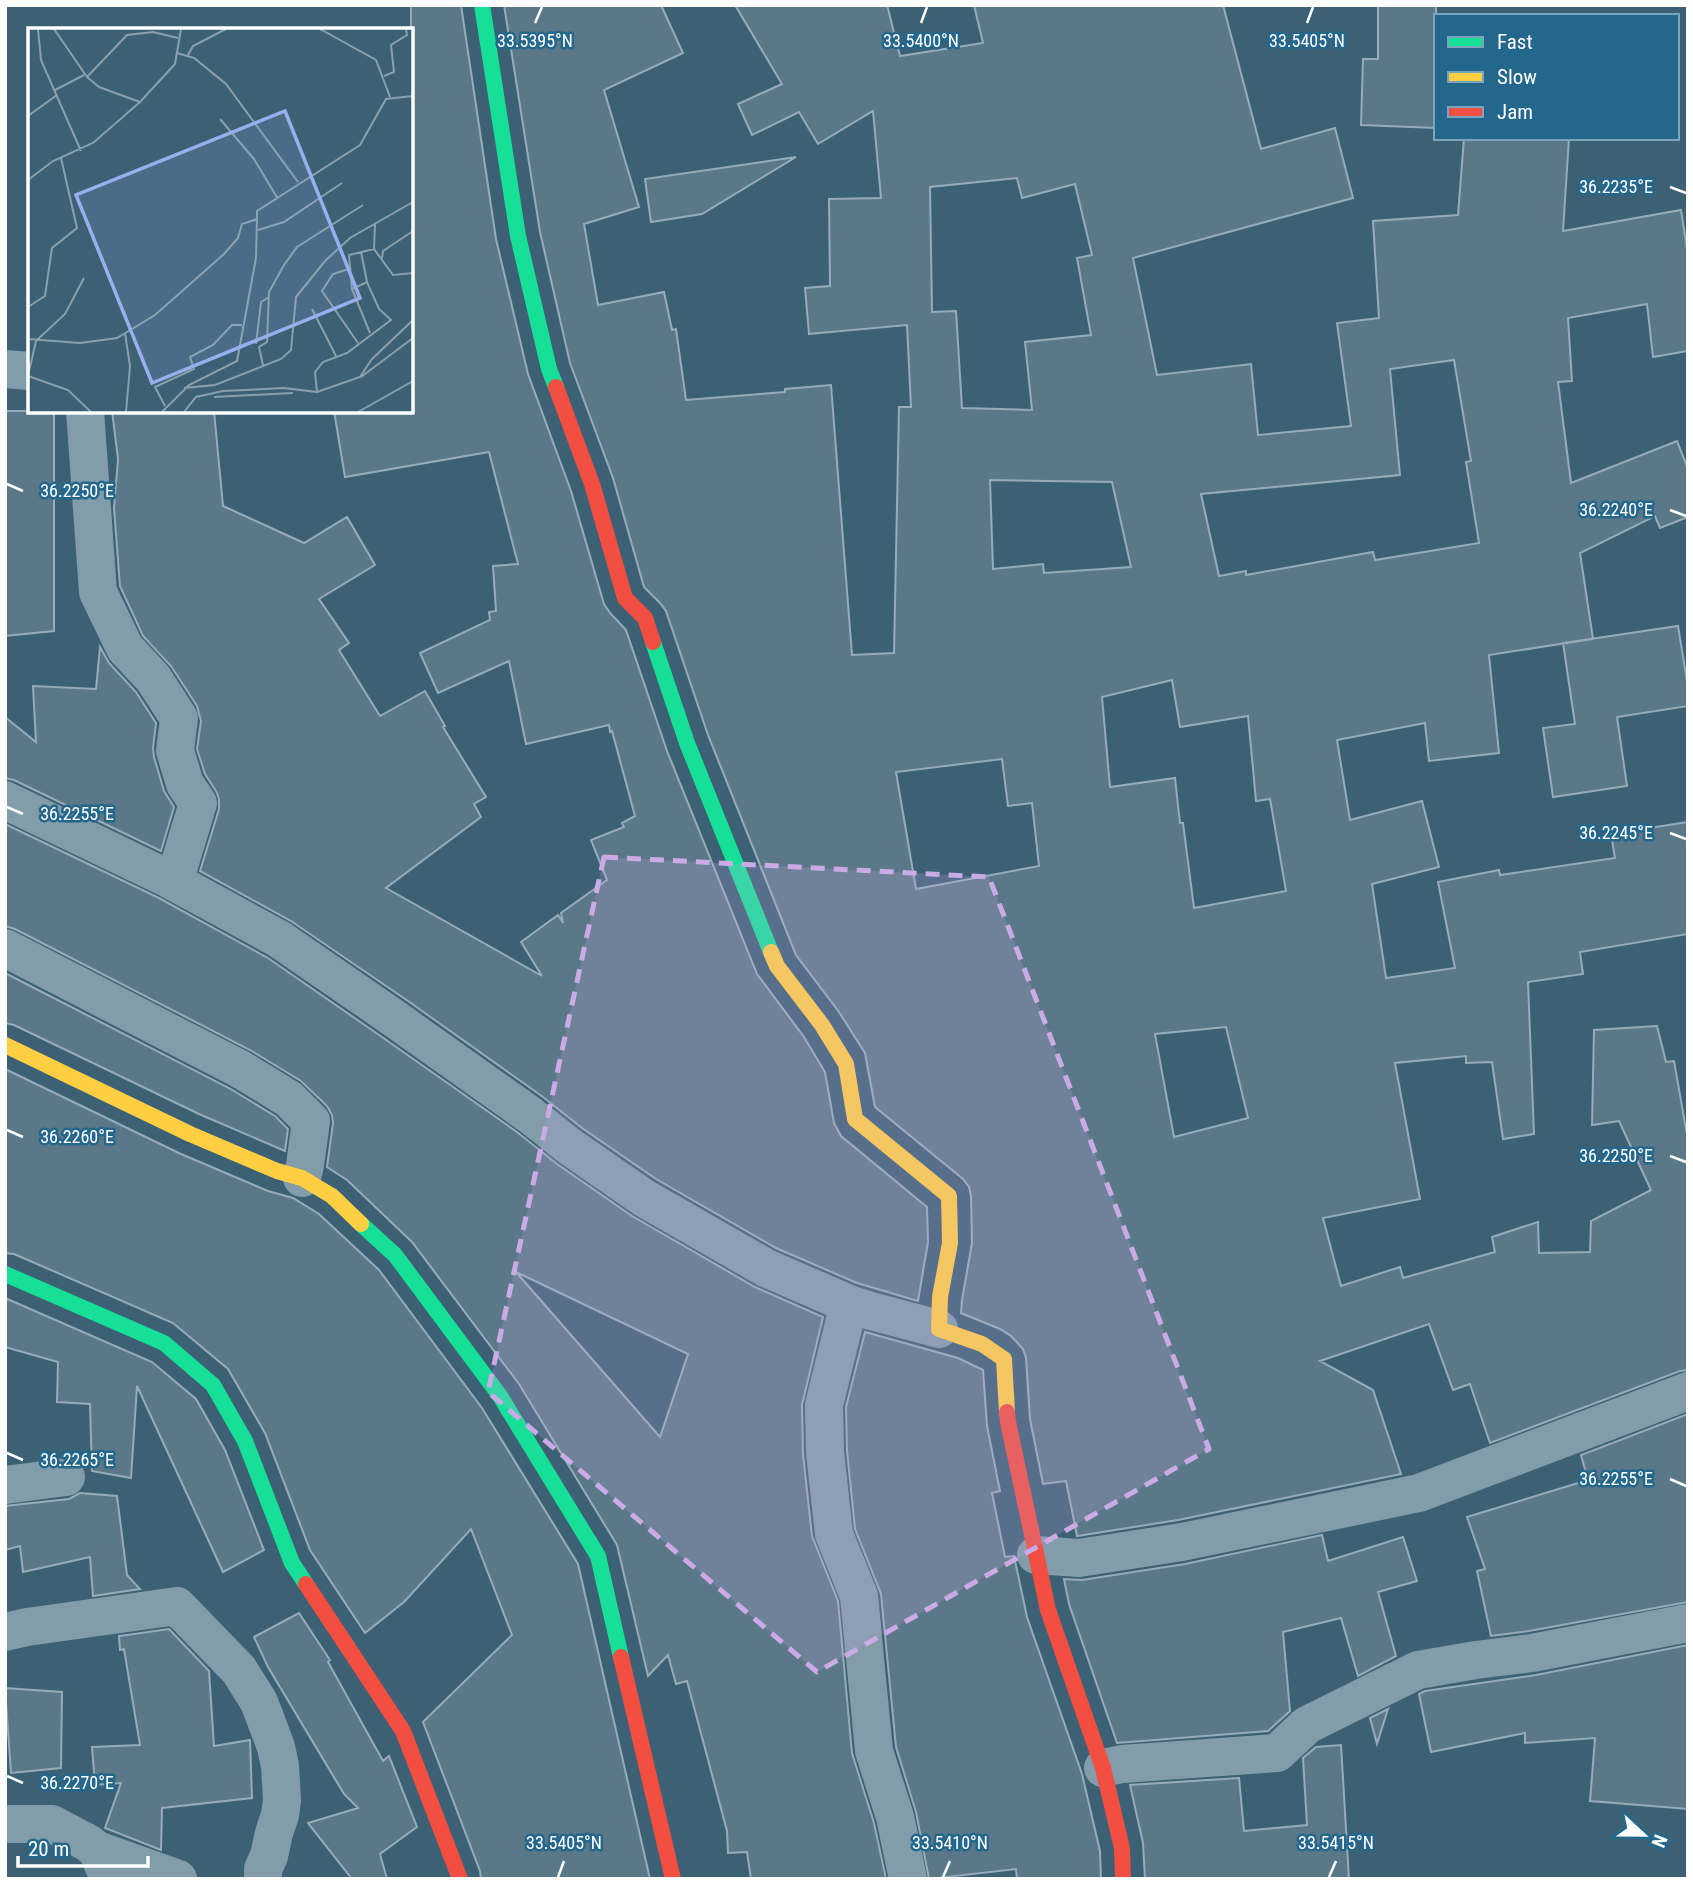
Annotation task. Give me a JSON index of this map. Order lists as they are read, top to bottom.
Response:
{
  "legend": ["Fast", "Slow", "Jam"],
  "scale_bar": "20 m",
  "north": "right",
  "coordinates": [
    "33.5395°N",
    "33.5400°N",
    "33.5405°N",
    "36.2235°E",
    "36.2250°E",
    "36.2240°E",
    "36.2255°E",
    "36.2245°E",
    "36.2260°E",
    "36.2265°E",
    "36.2270°E",
    "33.5410°N",
    "33.5415°N"
  ]
}
